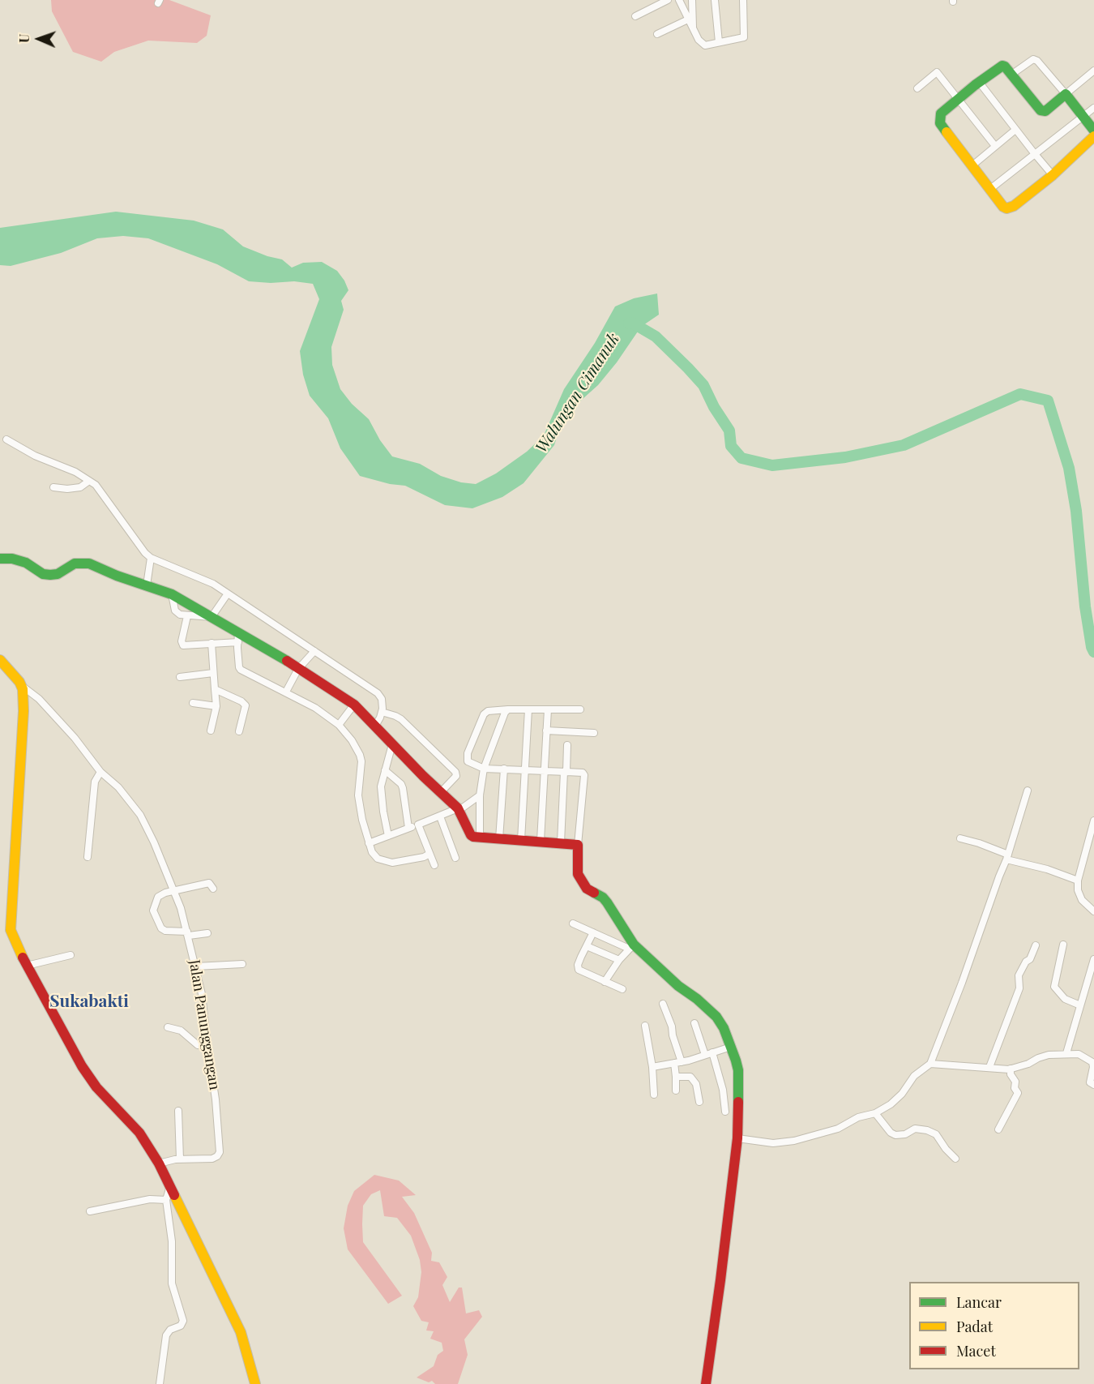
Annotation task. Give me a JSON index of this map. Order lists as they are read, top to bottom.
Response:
{
  "streets": {
    "street": ["Jalan Panunggangan"]
  },
  "districts": ["Sukabakti"],
  "water": ["Walungan Cimanuk"],
  "legend": ["Lancar", "Padat", "Macet"],
  "north": "left"
}
